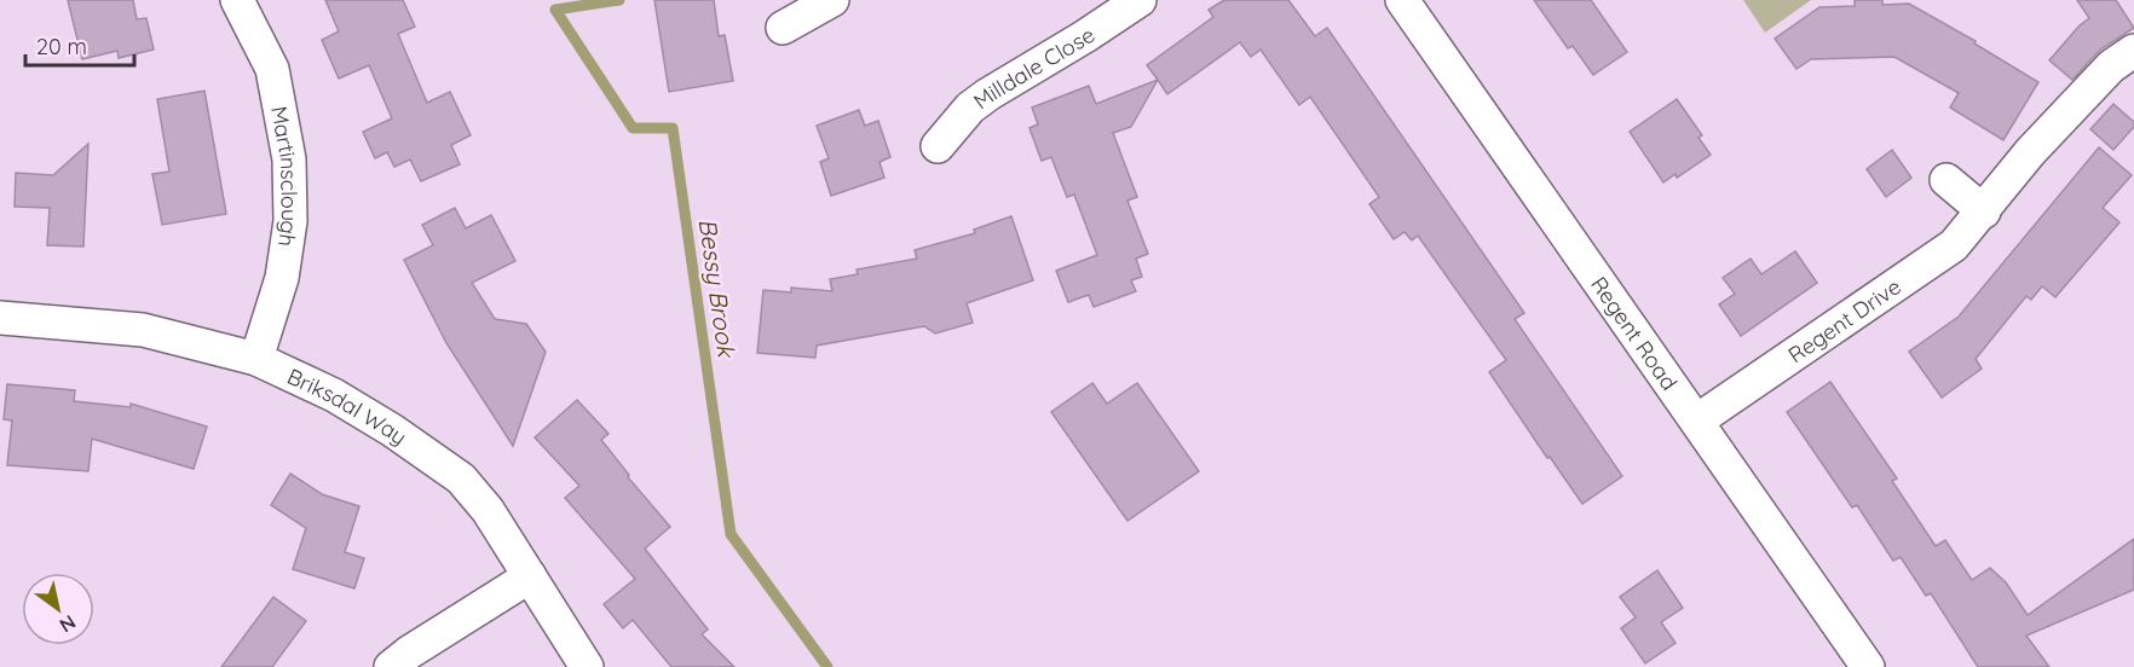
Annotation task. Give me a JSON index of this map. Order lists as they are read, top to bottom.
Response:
{
  "streets": {
    "street": [
      "Milldale Close",
      "Martinsclough",
      "Regent Drive",
      "Regent Road",
      "Briksdal Way"
    ]
  },
  "crossings": [
    ["Martinsclough", "Briksdal Way"],
    ["Regent Drive", "Regent Road"]
  ],
  "water": ["Bessy Brook"],
  "scale_bar": "20 m",
  "north": "bottom right"
}
